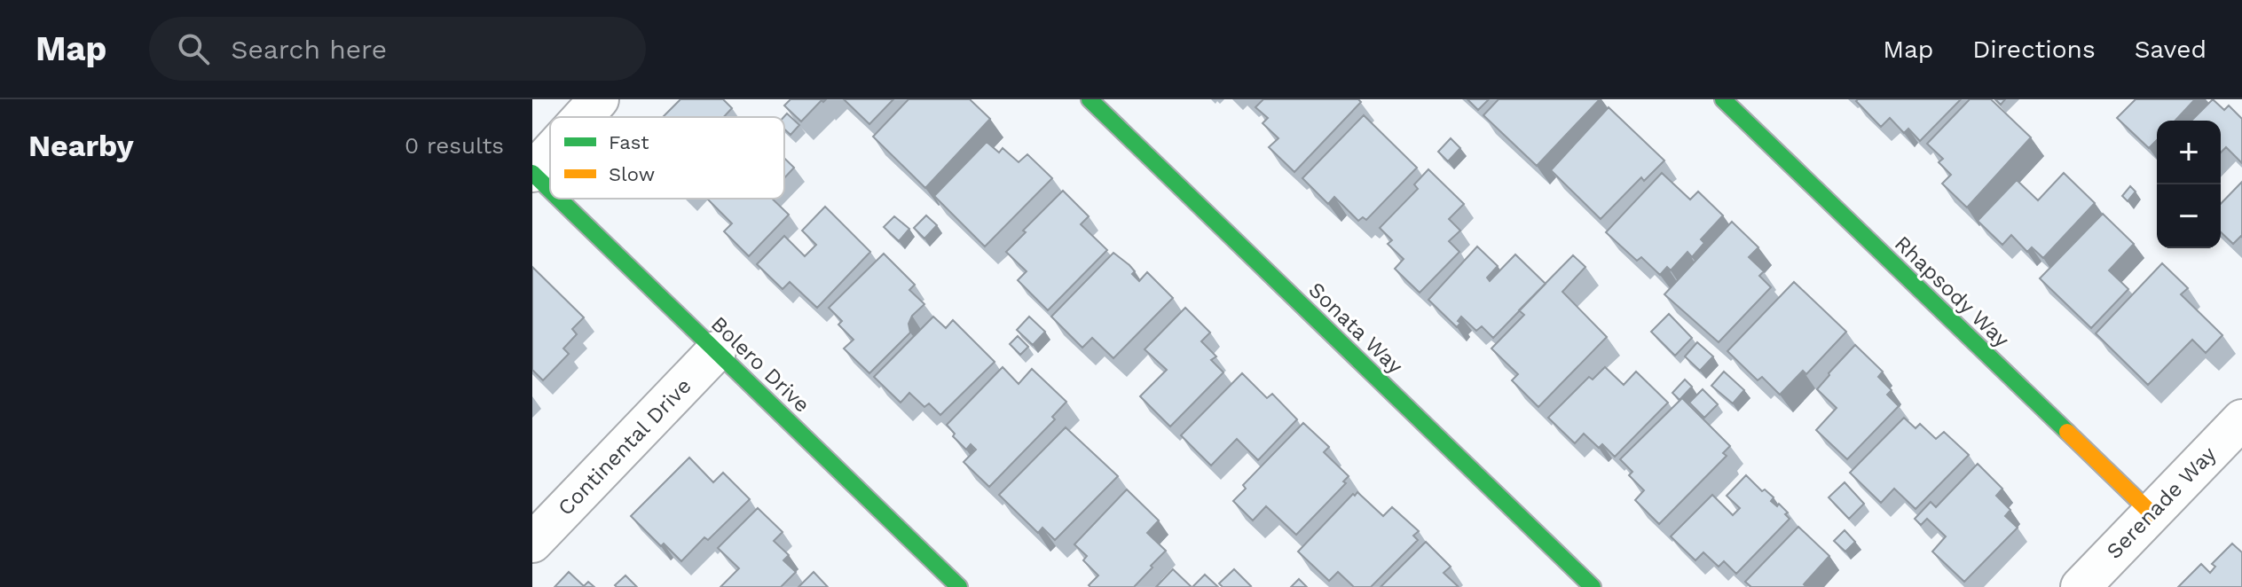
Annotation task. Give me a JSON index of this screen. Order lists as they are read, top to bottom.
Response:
{
  "streets": {
    "street": [
      "Rhapsody Way",
      "Sonata Way",
      "Bolero Drive",
      "Continental Drive",
      "Serenade Way"
    ]
  },
  "crossings": [
    ["Rhapsody Way", "Serenade Way"],
    ["Bolero Drive", "Continental Drive"]
  ],
  "legend": ["Fast", "Slow"],
  "page": {
    "header": "Map",
    "search": "Search here",
    "nav": ["Map", "Directions", "Saved"],
    "heading": ["Nearby", "0 results"],
    "map_buttons": ["+", "−"]
  }
}
